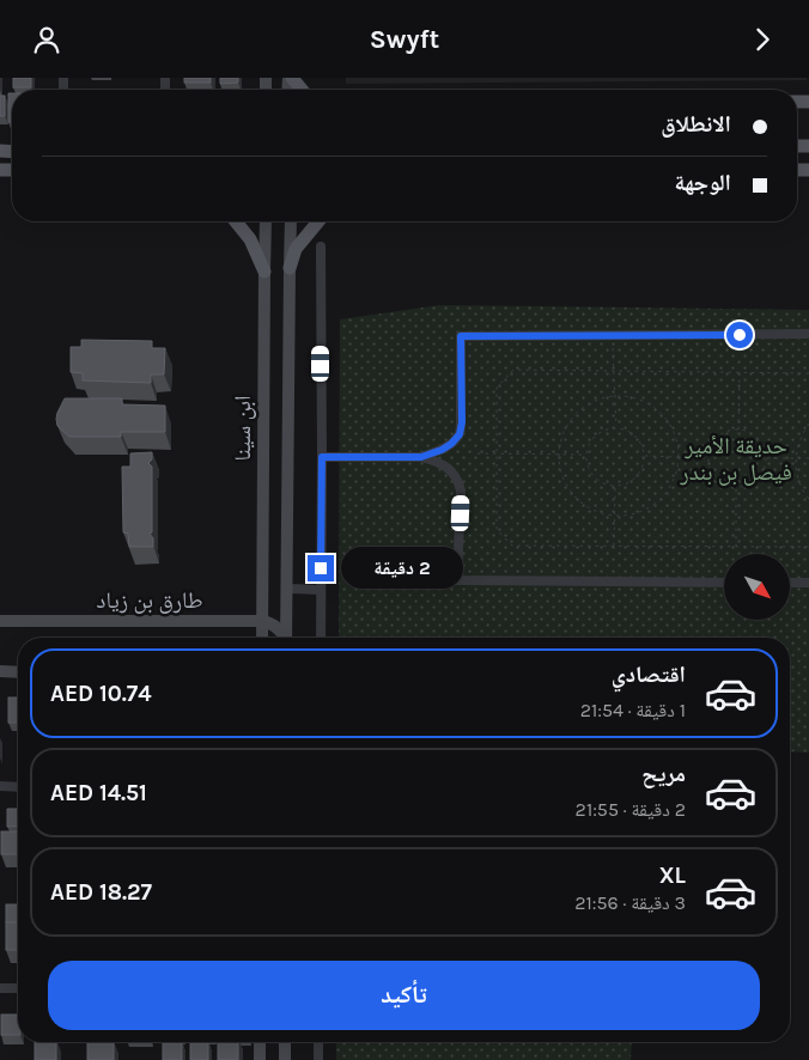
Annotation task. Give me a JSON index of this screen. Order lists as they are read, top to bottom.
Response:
{
  "streets": {
    "street": ["ابن سينا", "طارق بن زياد"]
  },
  "crossings": [
    ["ابن سينا", "طارق بن زياد"]
  ],
  "parks": ["حديقة الأمير فيصل بن بندر"],
  "north": "bottom right",
  "page": {
    "header": "Swyft",
    "banner": ["الانطلاق", "الوجهة"],
    "bubble": "2 دقيقة",
    "list": [
      {
        "name": "اقتصادي",
        "note": "1 دقيقة · 21:54",
        "value": "AED 10.74"
      },
      {
        "name": "مريح",
        "note": "2 دقيقة · 21:55",
        "value": "AED 14.51"
      },
      {
        "name": "XL",
        "note": "3 دقيقة · 21:56",
        "value": "AED 18.27"
      }
    ],
    "buttons": "تأكيد"
  }
}
